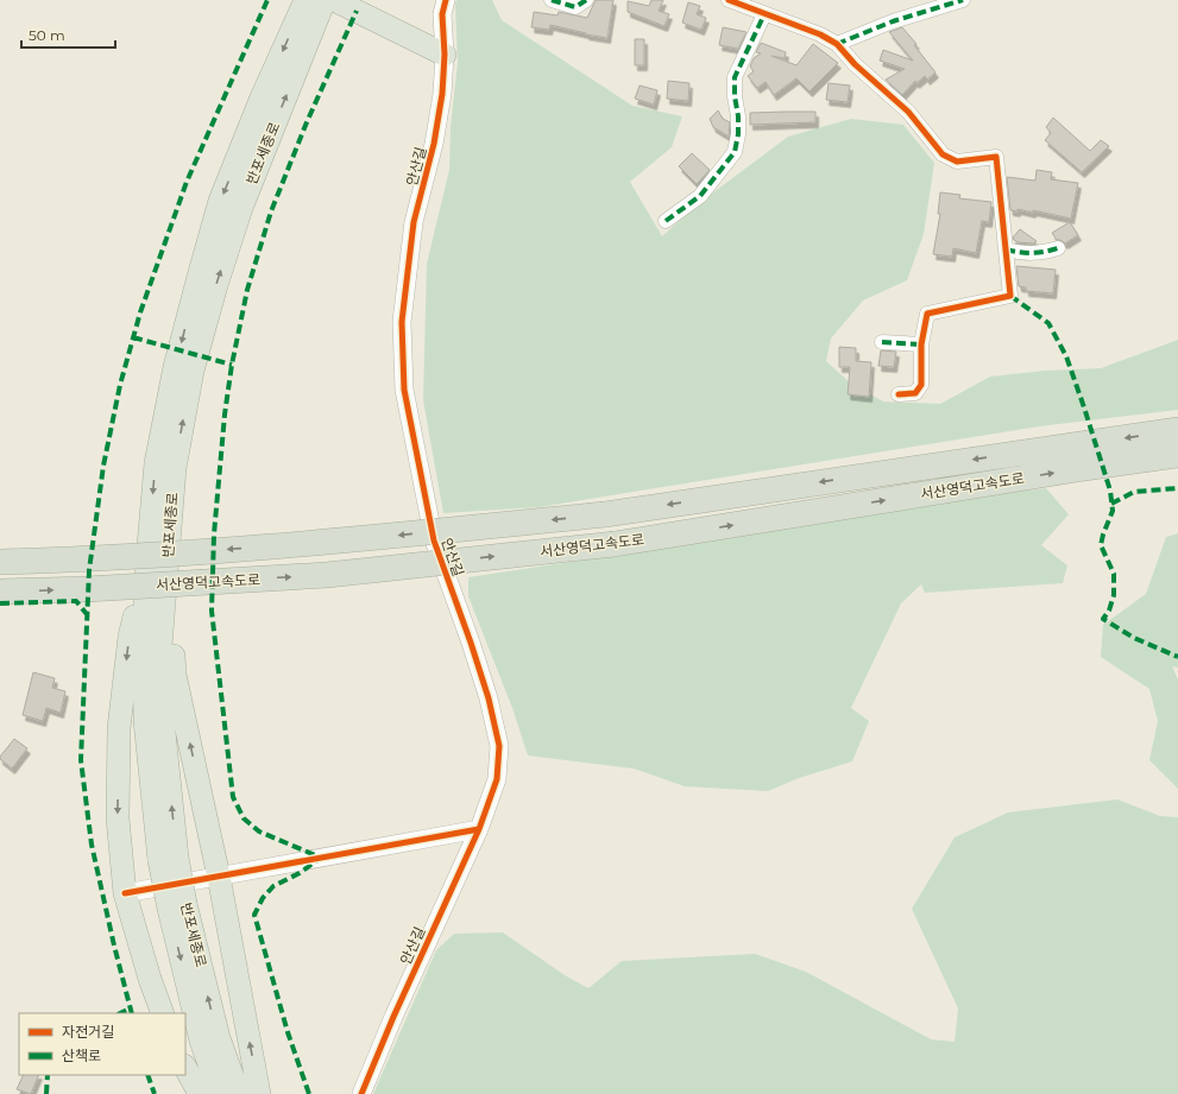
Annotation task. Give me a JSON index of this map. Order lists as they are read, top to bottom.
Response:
{
  "streets": {
    "highway": ["반포세종로", "서산영덕고속도로"],
    "street": ["안산길"]
  },
  "legend": ["자전거길", "산책로"],
  "scale_bar": "50 m"
}
